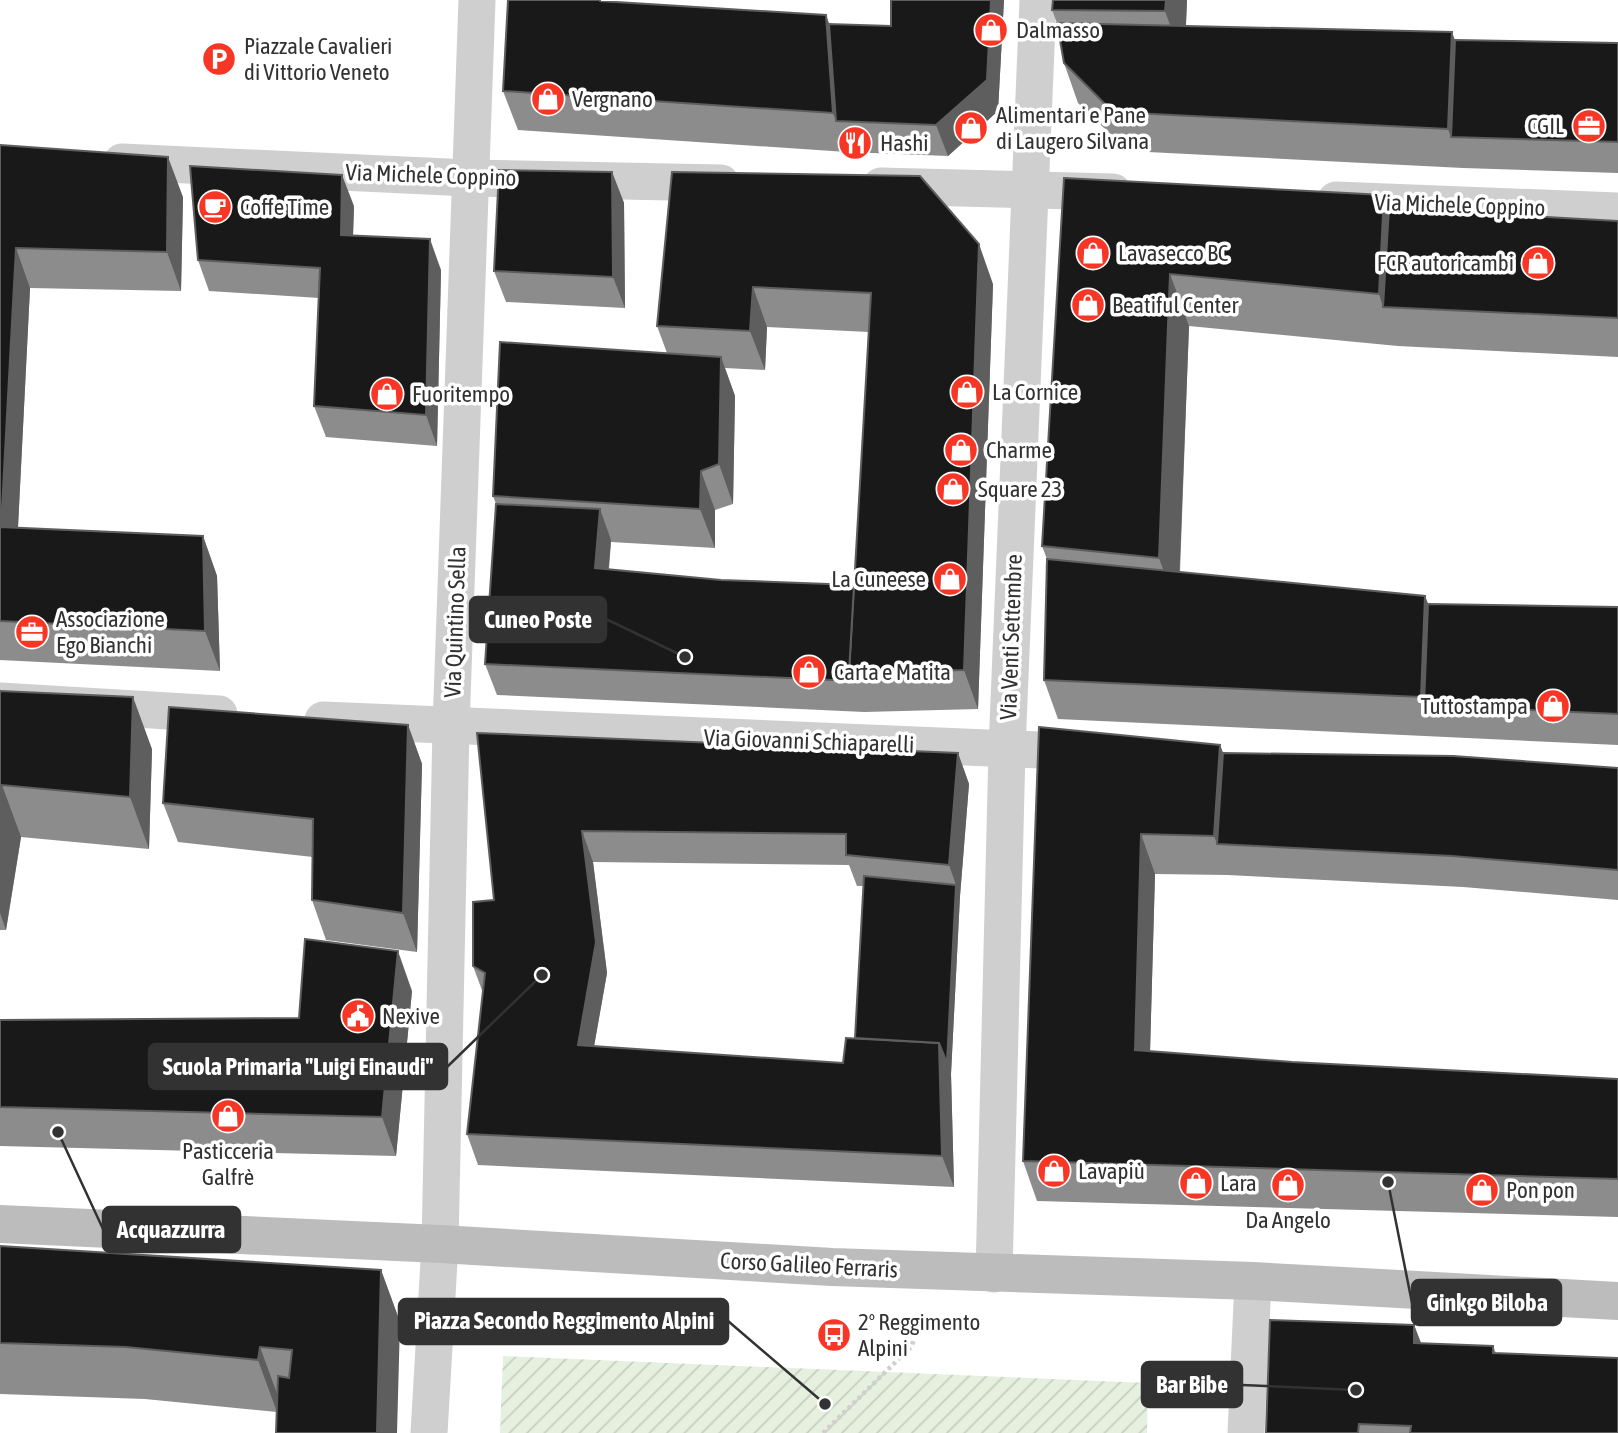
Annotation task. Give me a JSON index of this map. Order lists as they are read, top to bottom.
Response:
{
  "streets": {
    "street": [
      "Via Michele Coppino",
      "Via Quintino Sella",
      "Via Venti Settembre",
      "Via Giovanni Schiaparelli",
      "Corso Galileo Ferraris"
    ]
  },
  "crossings": [
    ["Via Michele Coppino", "Via Quintino Sella"],
    ["Via Quintino Sella", "Via Giovanni Schiaparelli"],
    ["Via Quintino Sella", "Corso Galileo Ferraris"],
    ["Via Venti Settembre", "Via Giovanni Schiaparelli"],
    ["Via Venti Settembre", "Corso Galileo Ferraris"]
  ],
  "places": {
    "shop": [
      "Dalmasso",
      "Vergnano",
      "Alimentari e Pane di Laugero Silvana",
      "Lavasecco BC",
      "FCR autoricambi",
      "Beatiful Center",
      "La Cornice",
      "Fuoritempo",
      "Charme",
      "Square 23",
      "La Cuneese",
      "Carta e Matita",
      "Tuttostampa",
      "Pasticceria Galfrè",
      "Lavapiù",
      "Lara",
      "Da Angelo",
      "Pon pon"
    ],
    "parking": ["Piazzale Cavalieri di Vittorio Veneto"],
    "office": ["CGIL", "Associazione Ego Bianchi"],
    "restaurant": ["Hashi"],
    "cafe": ["Coffe Time"],
    "other": [
      "Cuneo Poste",
      "Scuola Primaria \"Luigi Einaudi\"",
      "Acquazzurra",
      "Ginkgo Biloba",
      "Bar Bibe",
      "Piazza Secondo Reggimento Alpini"
    ],
    "public building": ["Nexive"],
    "bus stop": ["2° Reggimento Alpini"]
  }
}
